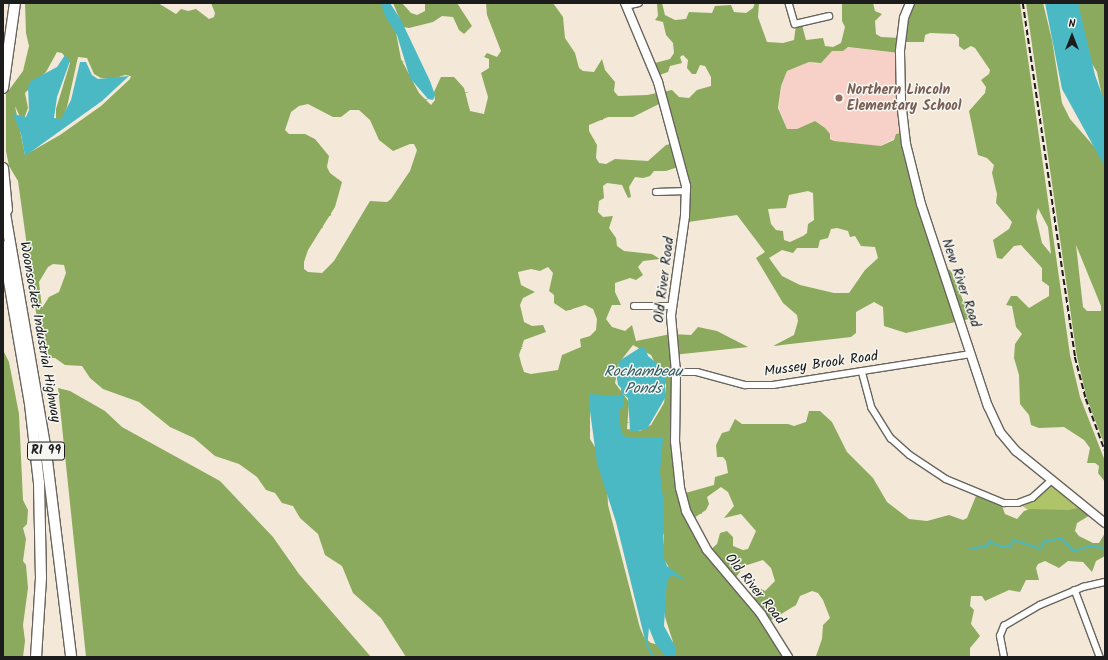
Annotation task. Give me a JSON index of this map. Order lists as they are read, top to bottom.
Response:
{
  "streets": {
    "highway": ["Woonsocket Industrial Highway", "RI 99"],
    "main road": ["Old River Road", "New River Road"],
    "street": ["Mussey Brook Road"]
  },
  "crossings": [
    ["Old River Road", "Mussey Brook Road"],
    ["New River Road", "Mussey Brook Road"]
  ],
  "water": ["Rochambeau Ponds"],
  "places": ["Northern Lincoln Elementary School"],
  "north": "top"
}
